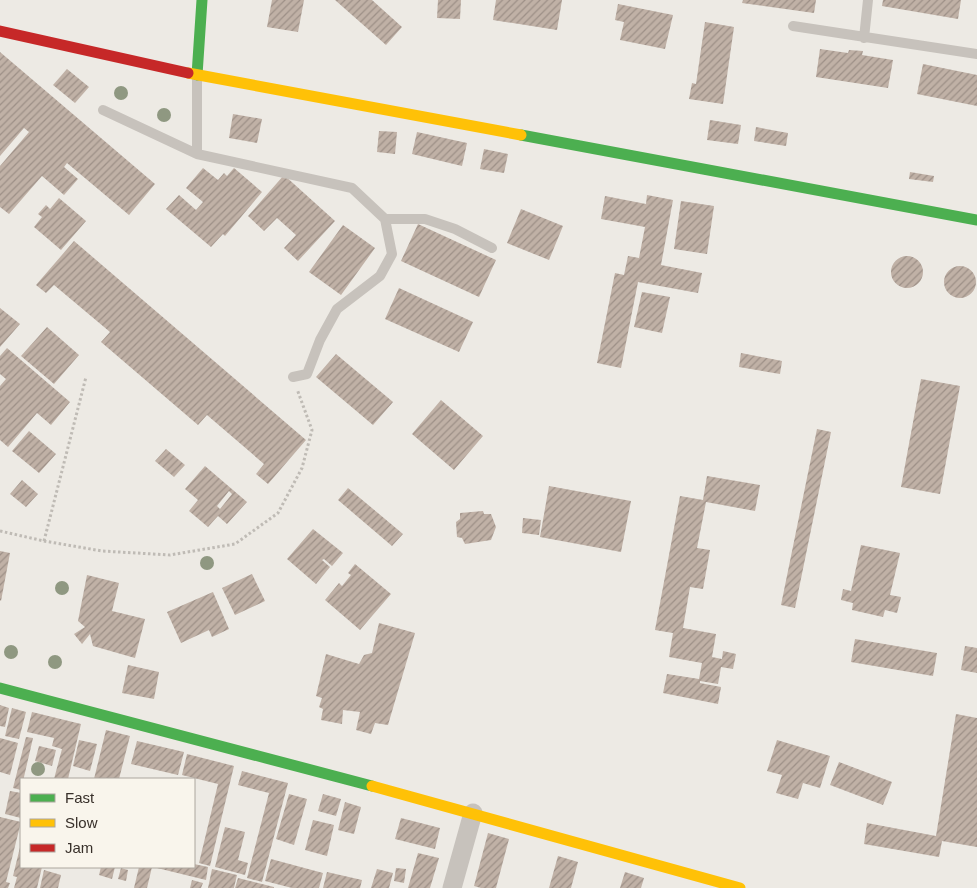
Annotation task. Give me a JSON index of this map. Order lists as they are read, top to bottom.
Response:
{
  "legend": ["Fast", "Slow", "Jam"]
}
